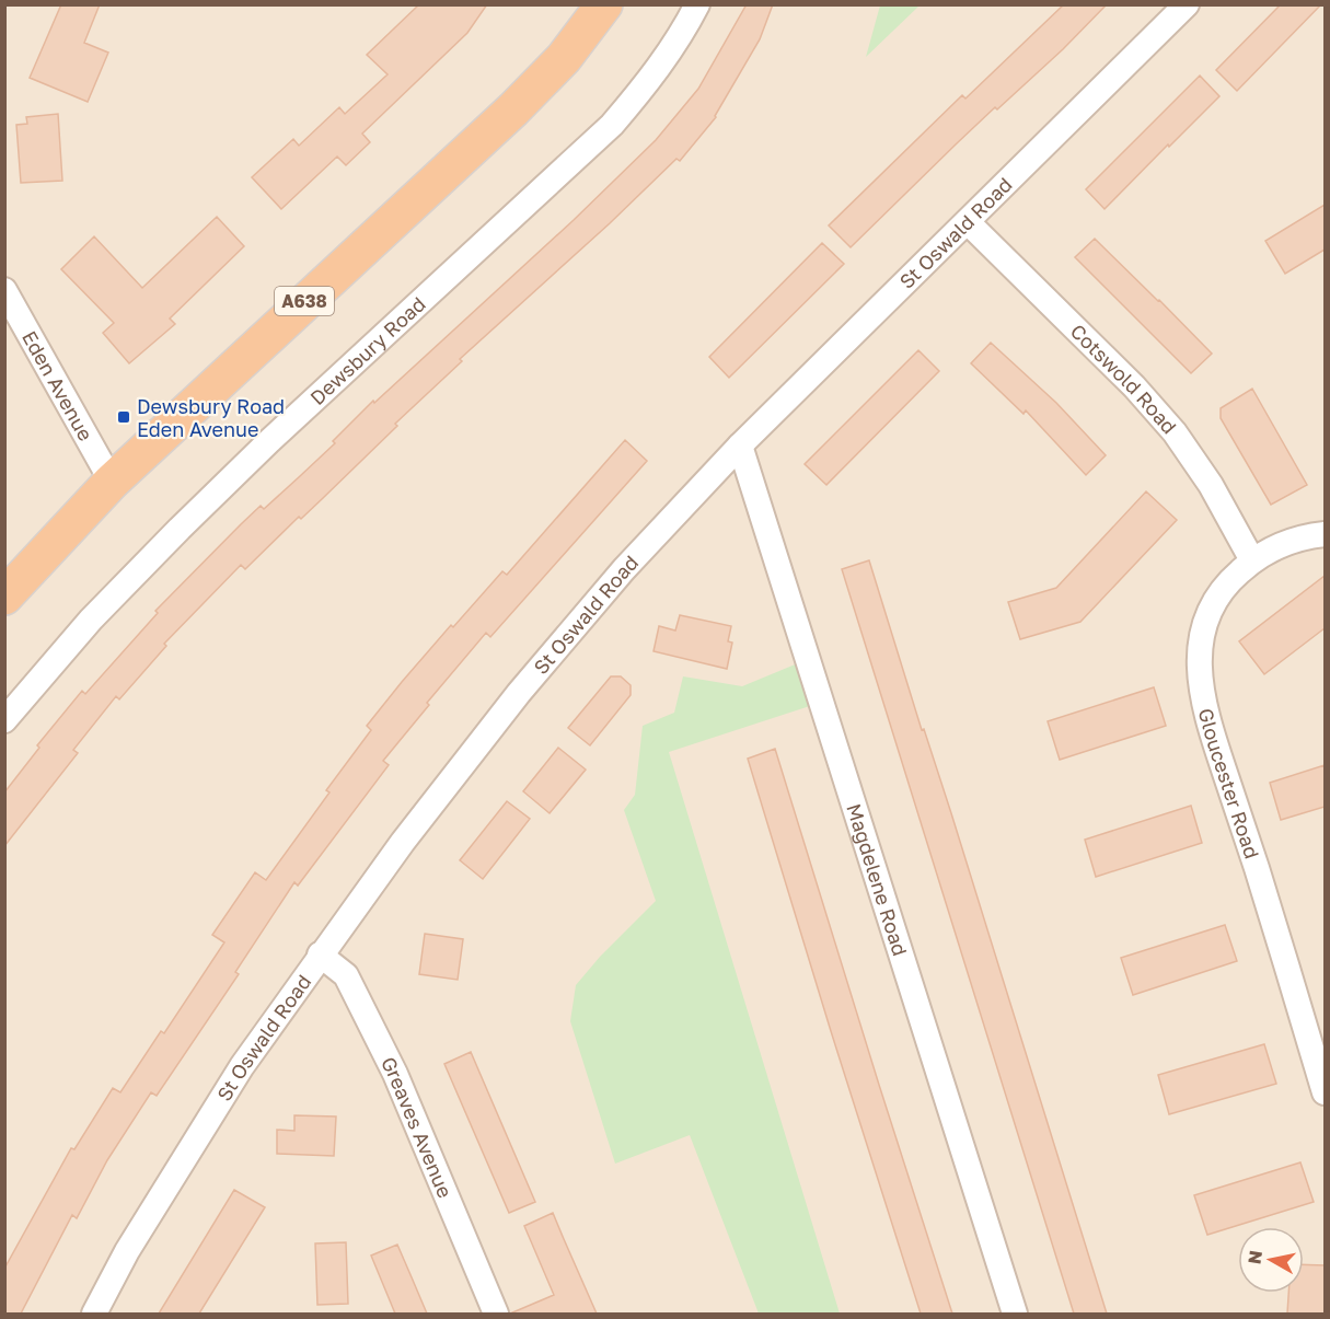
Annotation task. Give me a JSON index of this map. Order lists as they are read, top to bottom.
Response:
{
  "streets": {
    "highway": ["A638"],
    "street": [
      "St Oswald Road",
      "Dewsbury Road",
      "Cotswold Road",
      "Eden Avenue",
      "Gloucester Road",
      "Magdelene Road",
      "Greaves Avenue"
    ]
  },
  "crossings": [
    ["St Oswald Road", "Cotswold Road"],
    ["St Oswald Road", "Magdelene Road"],
    ["St Oswald Road", "Greaves Avenue"],
    ["A638", "Eden Avenue"],
    ["Cotswold Road", "Gloucester Road"]
  ],
  "places": {
    "transit": ["Dewsbury Road Eden Avenue"]
  },
  "north": "left"
}
